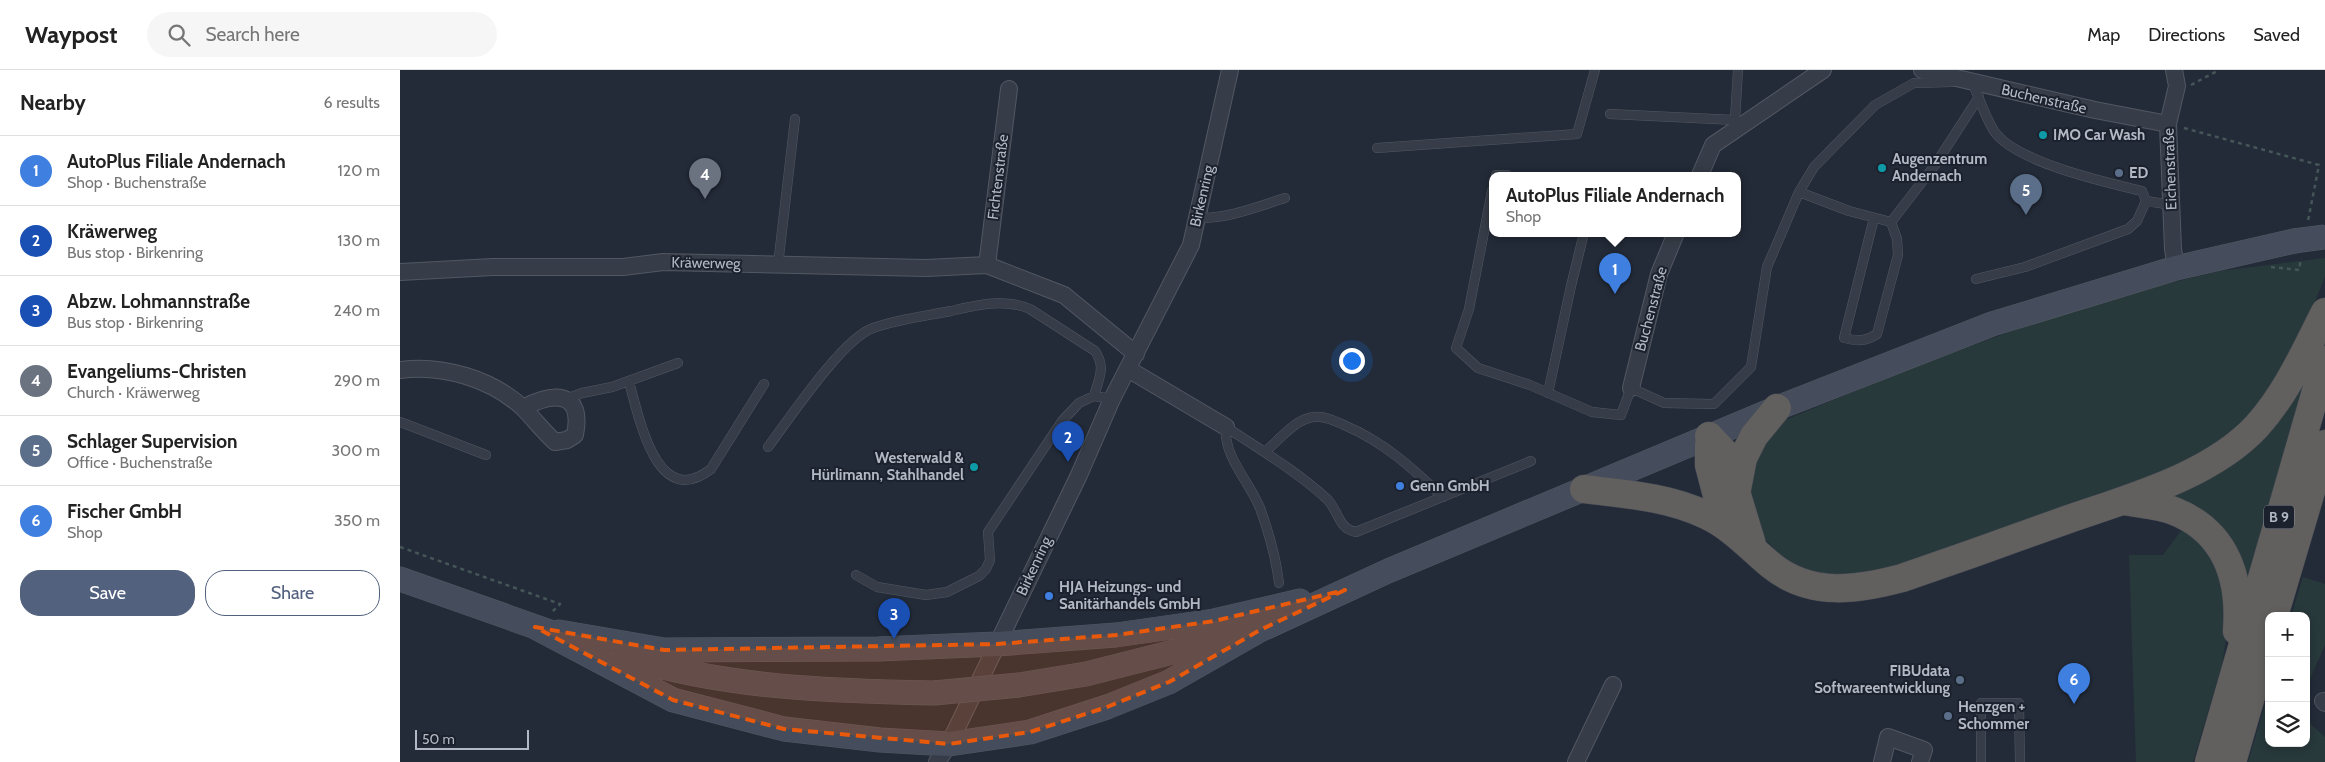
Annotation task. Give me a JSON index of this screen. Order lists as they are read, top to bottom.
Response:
{
  "streets": {
    "highway": ["B 9"],
    "street": [
      "Buchenstraße",
      "Eichenstraße",
      "Fichtenstraße",
      "Birkenring",
      "Kräwerweg"
    ]
  },
  "crossings": [
    ["Buchenstraße", "Eichenstraße"],
    ["Fichtenstraße", "Kräwerweg"],
    ["Birkenring", "Kräwerweg"]
  ],
  "places": [
    "IMO Car Wash",
    "Augenzentrum Andernach",
    "ED",
    "Westerwald & Hürlimann, Stahlhandel",
    "Genn GmbH",
    "HJA Heizungs- und Sanitärhandels GmbH",
    "FIBUdata Softwareentwicklung",
    "Henzgen + Schommer"
  ],
  "scale_bar": "50 m",
  "page": {
    "header": "Waypost",
    "search": "Search here",
    "nav": ["Map", "Directions", "Saved"],
    "heading": ["Nearby", "6 results"],
    "list": [
      {
        "mark": "1",
        "name": "AutoPlus Filiale Andernach",
        "note": "Shop · Buchenstraße",
        "value": "120 m"
      },
      {
        "mark": "2",
        "name": "Kräwerweg",
        "note": "Bus stop · Birkenring",
        "value": "130 m"
      },
      {
        "mark": "3",
        "name": "Abzw. Lohmannstraße",
        "note": "Bus stop · Birkenring",
        "value": "240 m"
      },
      {
        "mark": "4",
        "name": "Evangeliums-Christen",
        "note": "Church · Kräwerweg",
        "value": "290 m"
      },
      {
        "mark": "5",
        "name": "Schlager Supervision",
        "note": "Office · Buchenstraße",
        "value": "300 m"
      },
      {
        "mark": "6",
        "name": "Fischer GmbH",
        "note": "Shop",
        "value": "350 m"
      }
    ],
    "pins": [
      "4",
      "5",
      "1",
      "2",
      "3",
      "6"
    ],
    "popup": ["AutoPlus Filiale Andernach", "Shop"],
    "buttons": ["Save", "Share"],
    "map_buttons": ["+", "−"],
    "scale": "50 m"
  }
}
